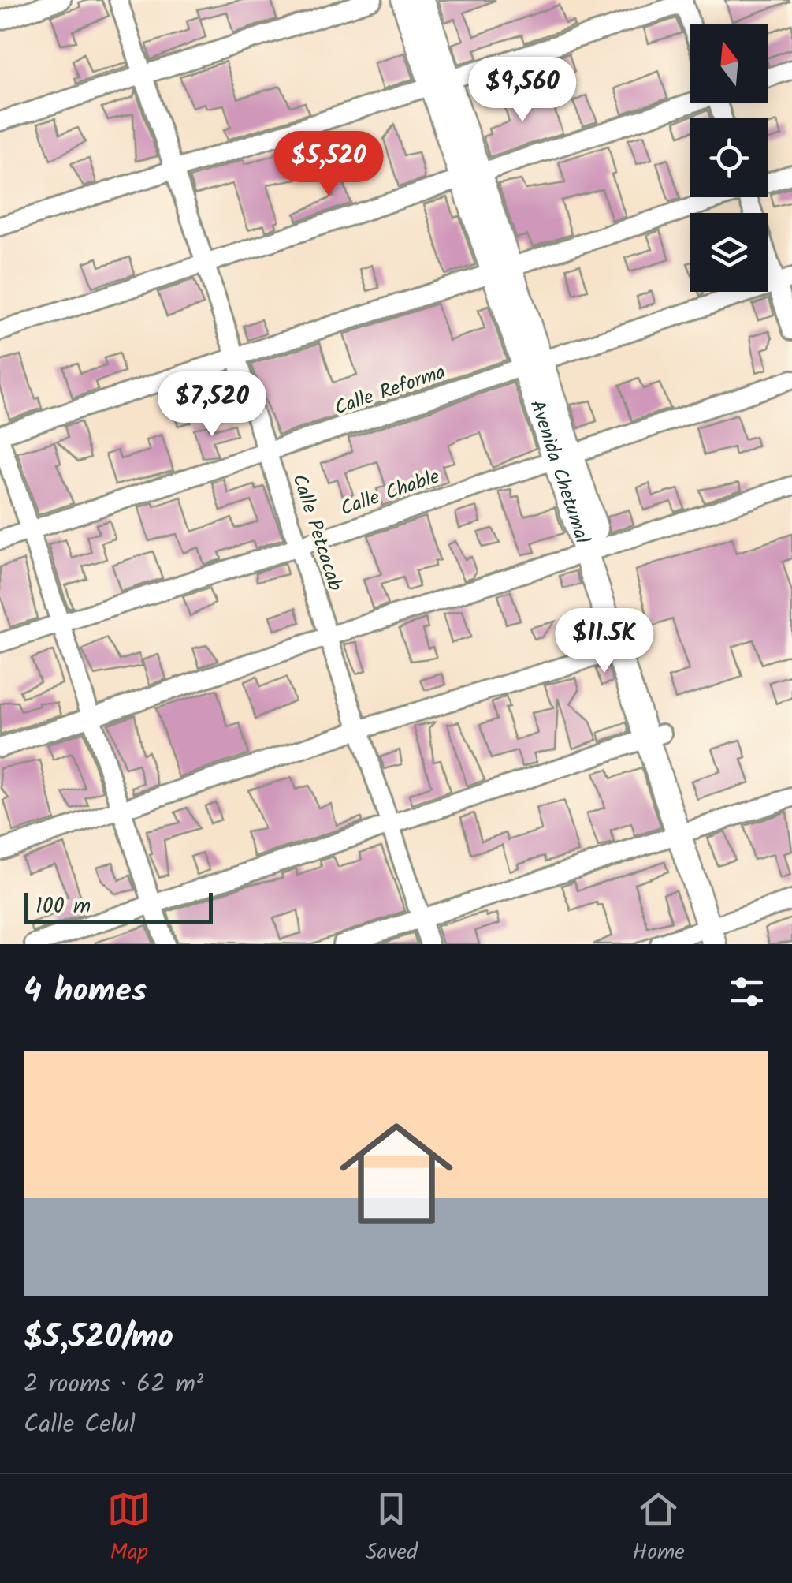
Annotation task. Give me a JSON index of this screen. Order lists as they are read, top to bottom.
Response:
{
  "streets": {
    "main road": ["Avenida Chetumal"],
    "street": ["Calle Reforma", "Calle Chable", "Calle Petcacab"]
  },
  "crossings": [
    ["Calle Reforma", "Avenida Chetumal"],
    ["Calle Reforma", "Calle Petcacab"],
    ["Avenida Chetumal", "Calle Chable"],
    ["Calle Chable", "Calle Petcacab"]
  ],
  "scale_bar": "100 m",
  "north": "top",
  "page": {
    "price": [
      "$9,560",
      "$5,520",
      "$7,520",
      "$11.5K"
    ],
    "scale": "100 m",
    "heading": "4 homes",
    "list": [
      {
        "name": "$5,520/mo",
        "note": "2 rooms · 62 m² · Calle Celul"
      }
    ],
    "tabs": ["Map", "Saved", "Home"]
  }
}
